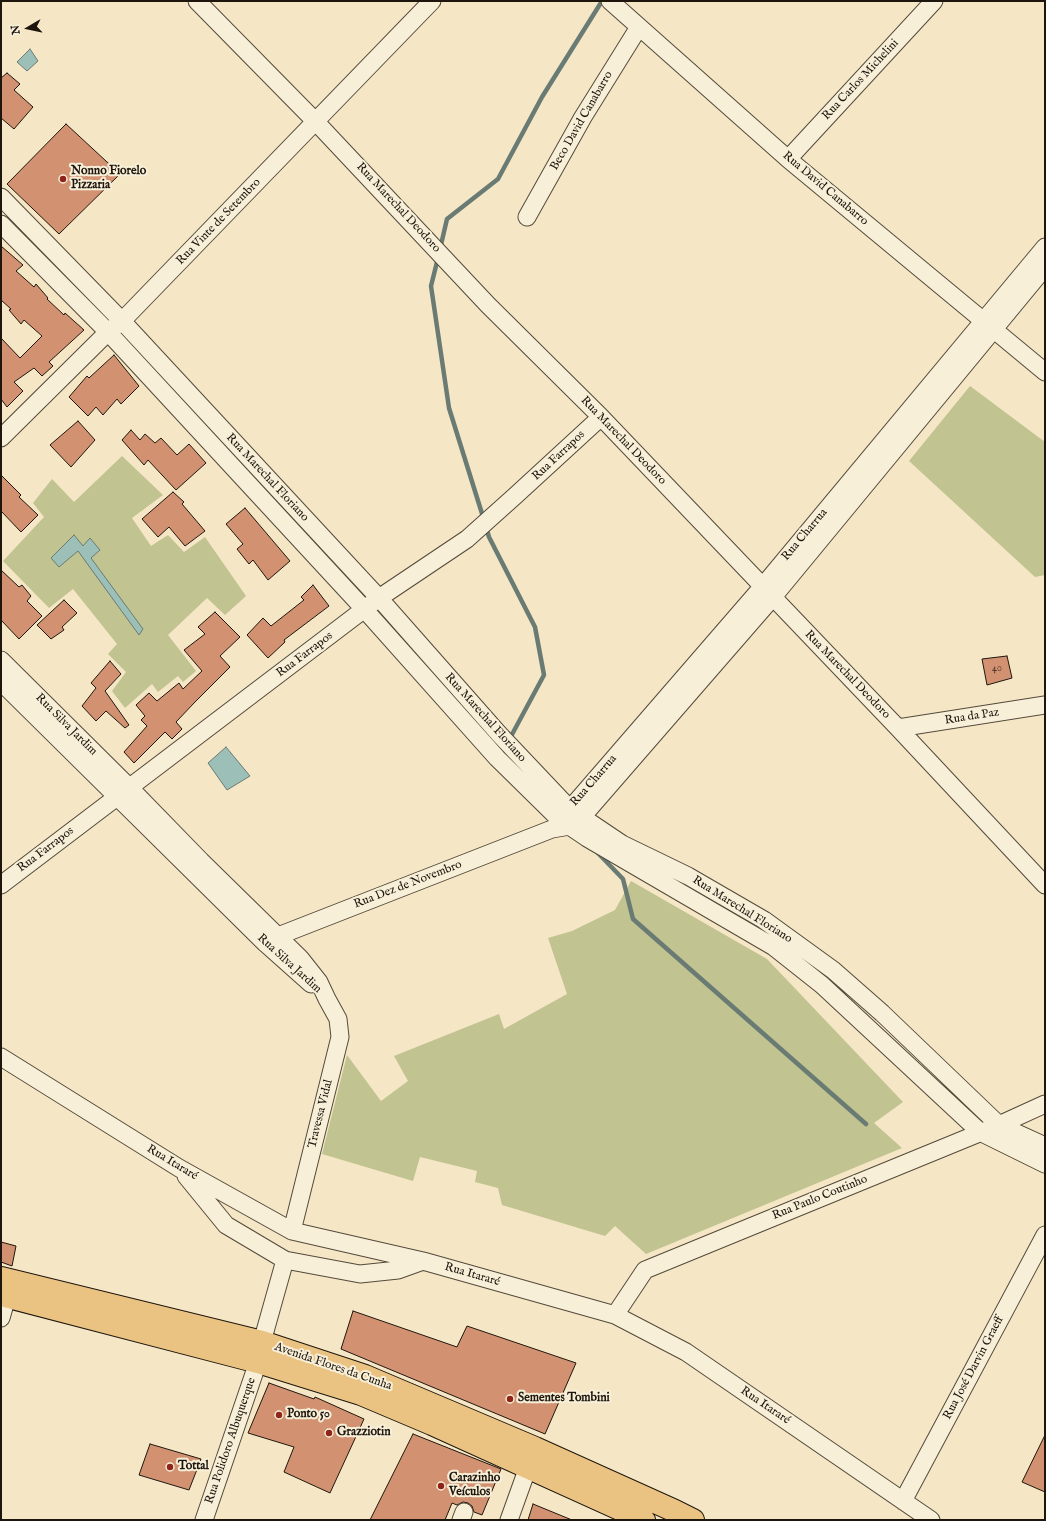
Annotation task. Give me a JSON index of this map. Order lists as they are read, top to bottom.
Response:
{
  "streets": {
    "main road": ["Avenida Flores da Cunha"],
    "street": [
      "Rua Carlos Michelini",
      "Beco David Canabarro",
      "Rua David Canabarro",
      "Rua Marechal Deodoro",
      "Rua Vinte de Setembro",
      "Rua Farrapos",
      "Rua Marechal Floriano",
      "Rua Charrua",
      "Rua da Paz",
      "Rua Silva Jardim",
      "Rua Dez de Novembro",
      "Travessa Vidal",
      "Rua Itararé",
      "Rua Paulo Coutinho",
      "Rua José Darvin Graeff",
      "Rua Polidoro Albuquerque"
    ]
  },
  "crossings": [
    ["Rua Carlos Michelini", "Rua David Canabarro"],
    ["Beco David Canabarro", "Rua David Canabarro"],
    ["Rua David Canabarro", "Rua Charrua"],
    ["Rua Marechal Deodoro", "Rua Vinte de Setembro"],
    ["Rua Marechal Deodoro", "Rua Farrapos"],
    ["Rua Marechal Deodoro", "Rua Charrua"],
    ["Rua Marechal Deodoro", "Rua da Paz"],
    ["Rua Vinte de Setembro", "Rua Marechal Floriano"],
    ["Rua Farrapos", "Rua Marechal Floriano"],
    ["Rua Farrapos", "Rua Silva Jardim"],
    ["Rua Marechal Floriano", "Rua Charrua"],
    ["Rua Marechal Floriano", "Rua Dez de Novembro"],
    ["Rua Marechal Floriano", "Rua Paulo Coutinho"],
    ["Rua Charrua", "Rua Dez de Novembro"],
    ["Rua Silva Jardim", "Rua Dez de Novembro"],
    ["Rua Silva Jardim", "Travessa Vidal"],
    ["Travessa Vidal", "Rua Itararé"],
    ["Rua Itararé", "Rua Paulo Coutinho"],
    ["Rua Itararé", "Rua José Darvin Graeff"],
    ["Avenida Flores da Cunha", "Rua Polidoro Albuquerque"]
  ],
  "places": [
    "Nonno Fiorelo Pizzaria",
    "Sementes Tombini",
    "Ponto 50",
    "Grazziotin",
    "Tottal",
    "Carazinho Veículos"
  ],
  "house_numbers": ["40"],
  "north": "left"
}
